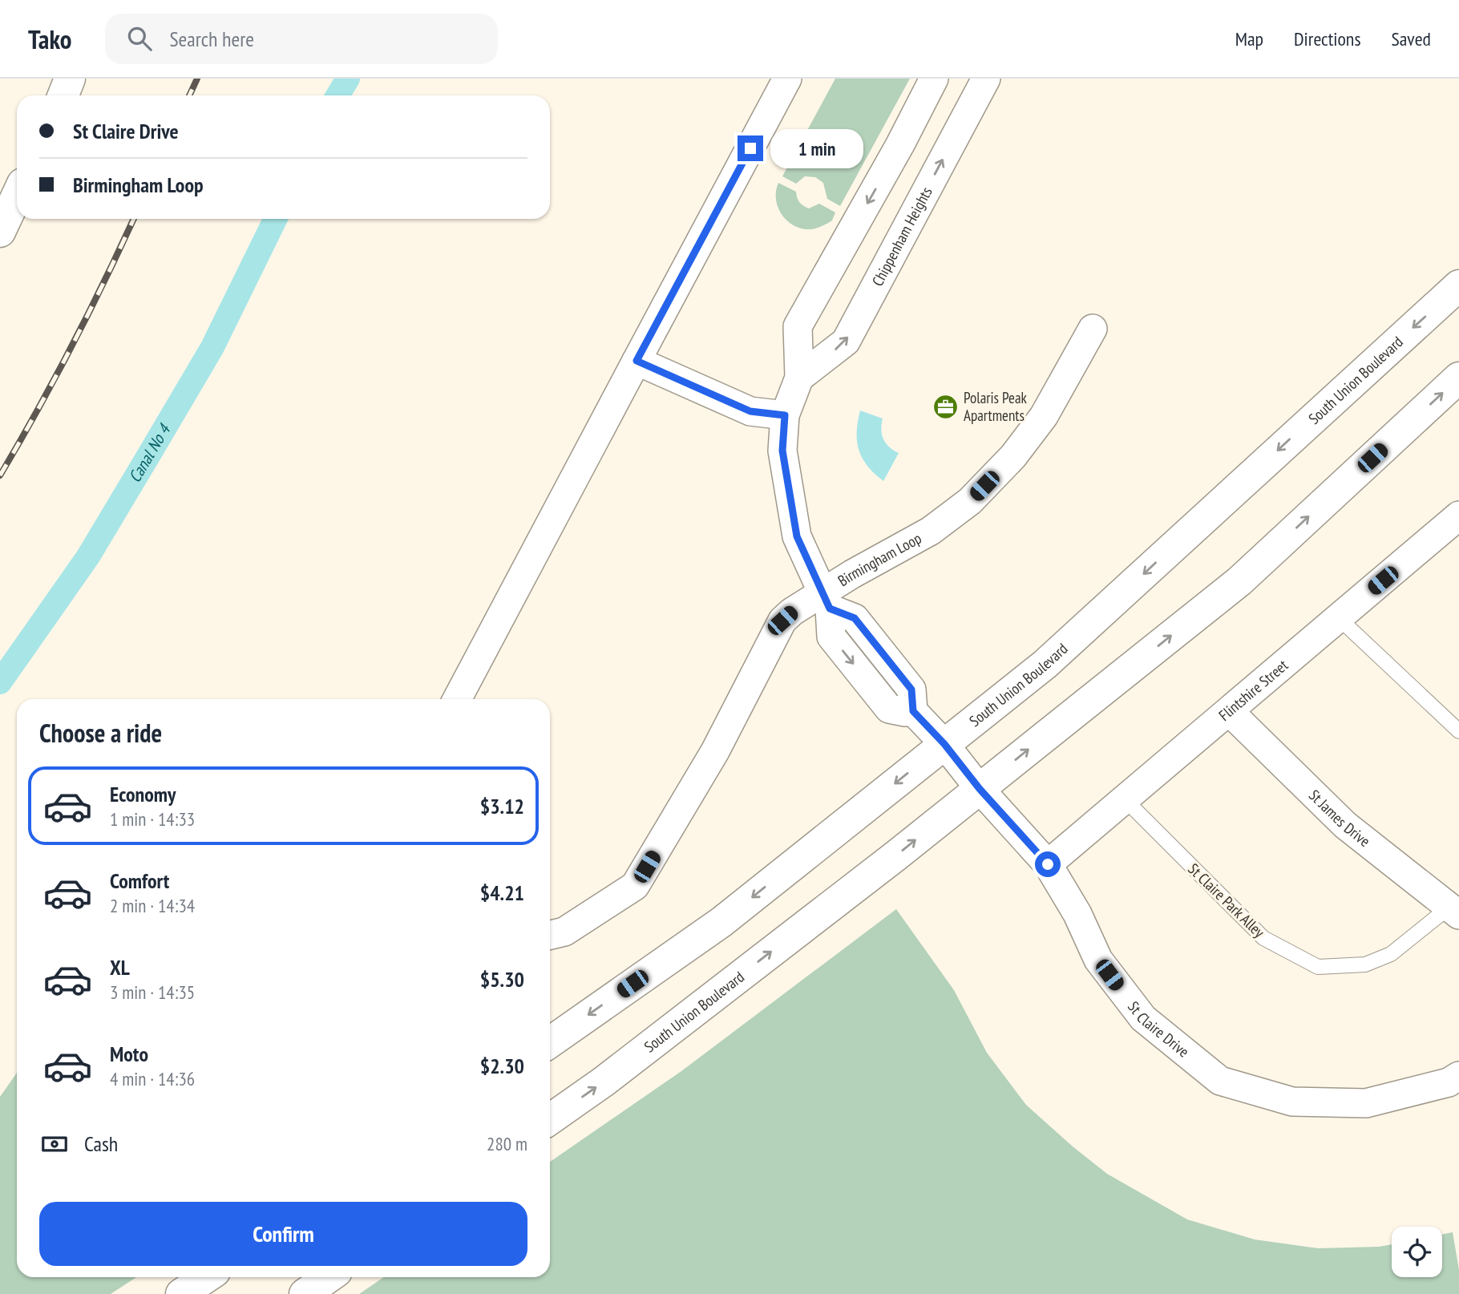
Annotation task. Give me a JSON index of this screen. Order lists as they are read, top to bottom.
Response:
{
  "streets": {
    "main road": ["South Union Boulevard"],
    "street": [
      "Chippenham Heights",
      "Birmingham Loop",
      "Flintshire Street",
      "St James Drive",
      "St Claire Drive"
    ],
    "lane": ["St Claire Park Alley"]
  },
  "crossings": [
    ["South Union Boulevard", "St Claire Drive"],
    ["Flintshire Street", "St James Drive"],
    ["Flintshire Street", "St Claire Park Alley"],
    ["Flintshire Street", "St Claire Drive"],
    ["St James Drive", "St Claire Park Alley"]
  ],
  "water": ["Canal No 4"],
  "places": {
    "office": ["Polaris Peak Apartments"]
  },
  "page": {
    "header": "Tako",
    "search": "Search here",
    "nav": ["Map", "Directions", "Saved"],
    "banner": ["St Claire Drive", "Birmingham Loop"],
    "bubble": "1 min",
    "heading": "Choose a ride",
    "list": [
      {
        "name": "Economy",
        "note": "1 min · 14:33",
        "value": "$3.12"
      },
      {
        "name": "Comfort",
        "note": "2 min · 14:34",
        "value": "$4.21"
      },
      {
        "name": "XL",
        "note": "3 min · 14:35",
        "value": "$5.30"
      },
      {
        "name": "Moto",
        "note": "4 min · 14:36",
        "value": "$2.30"
      }
    ],
    "pay": ["Cash", "280 m"],
    "buttons": "Confirm"
  }
}
